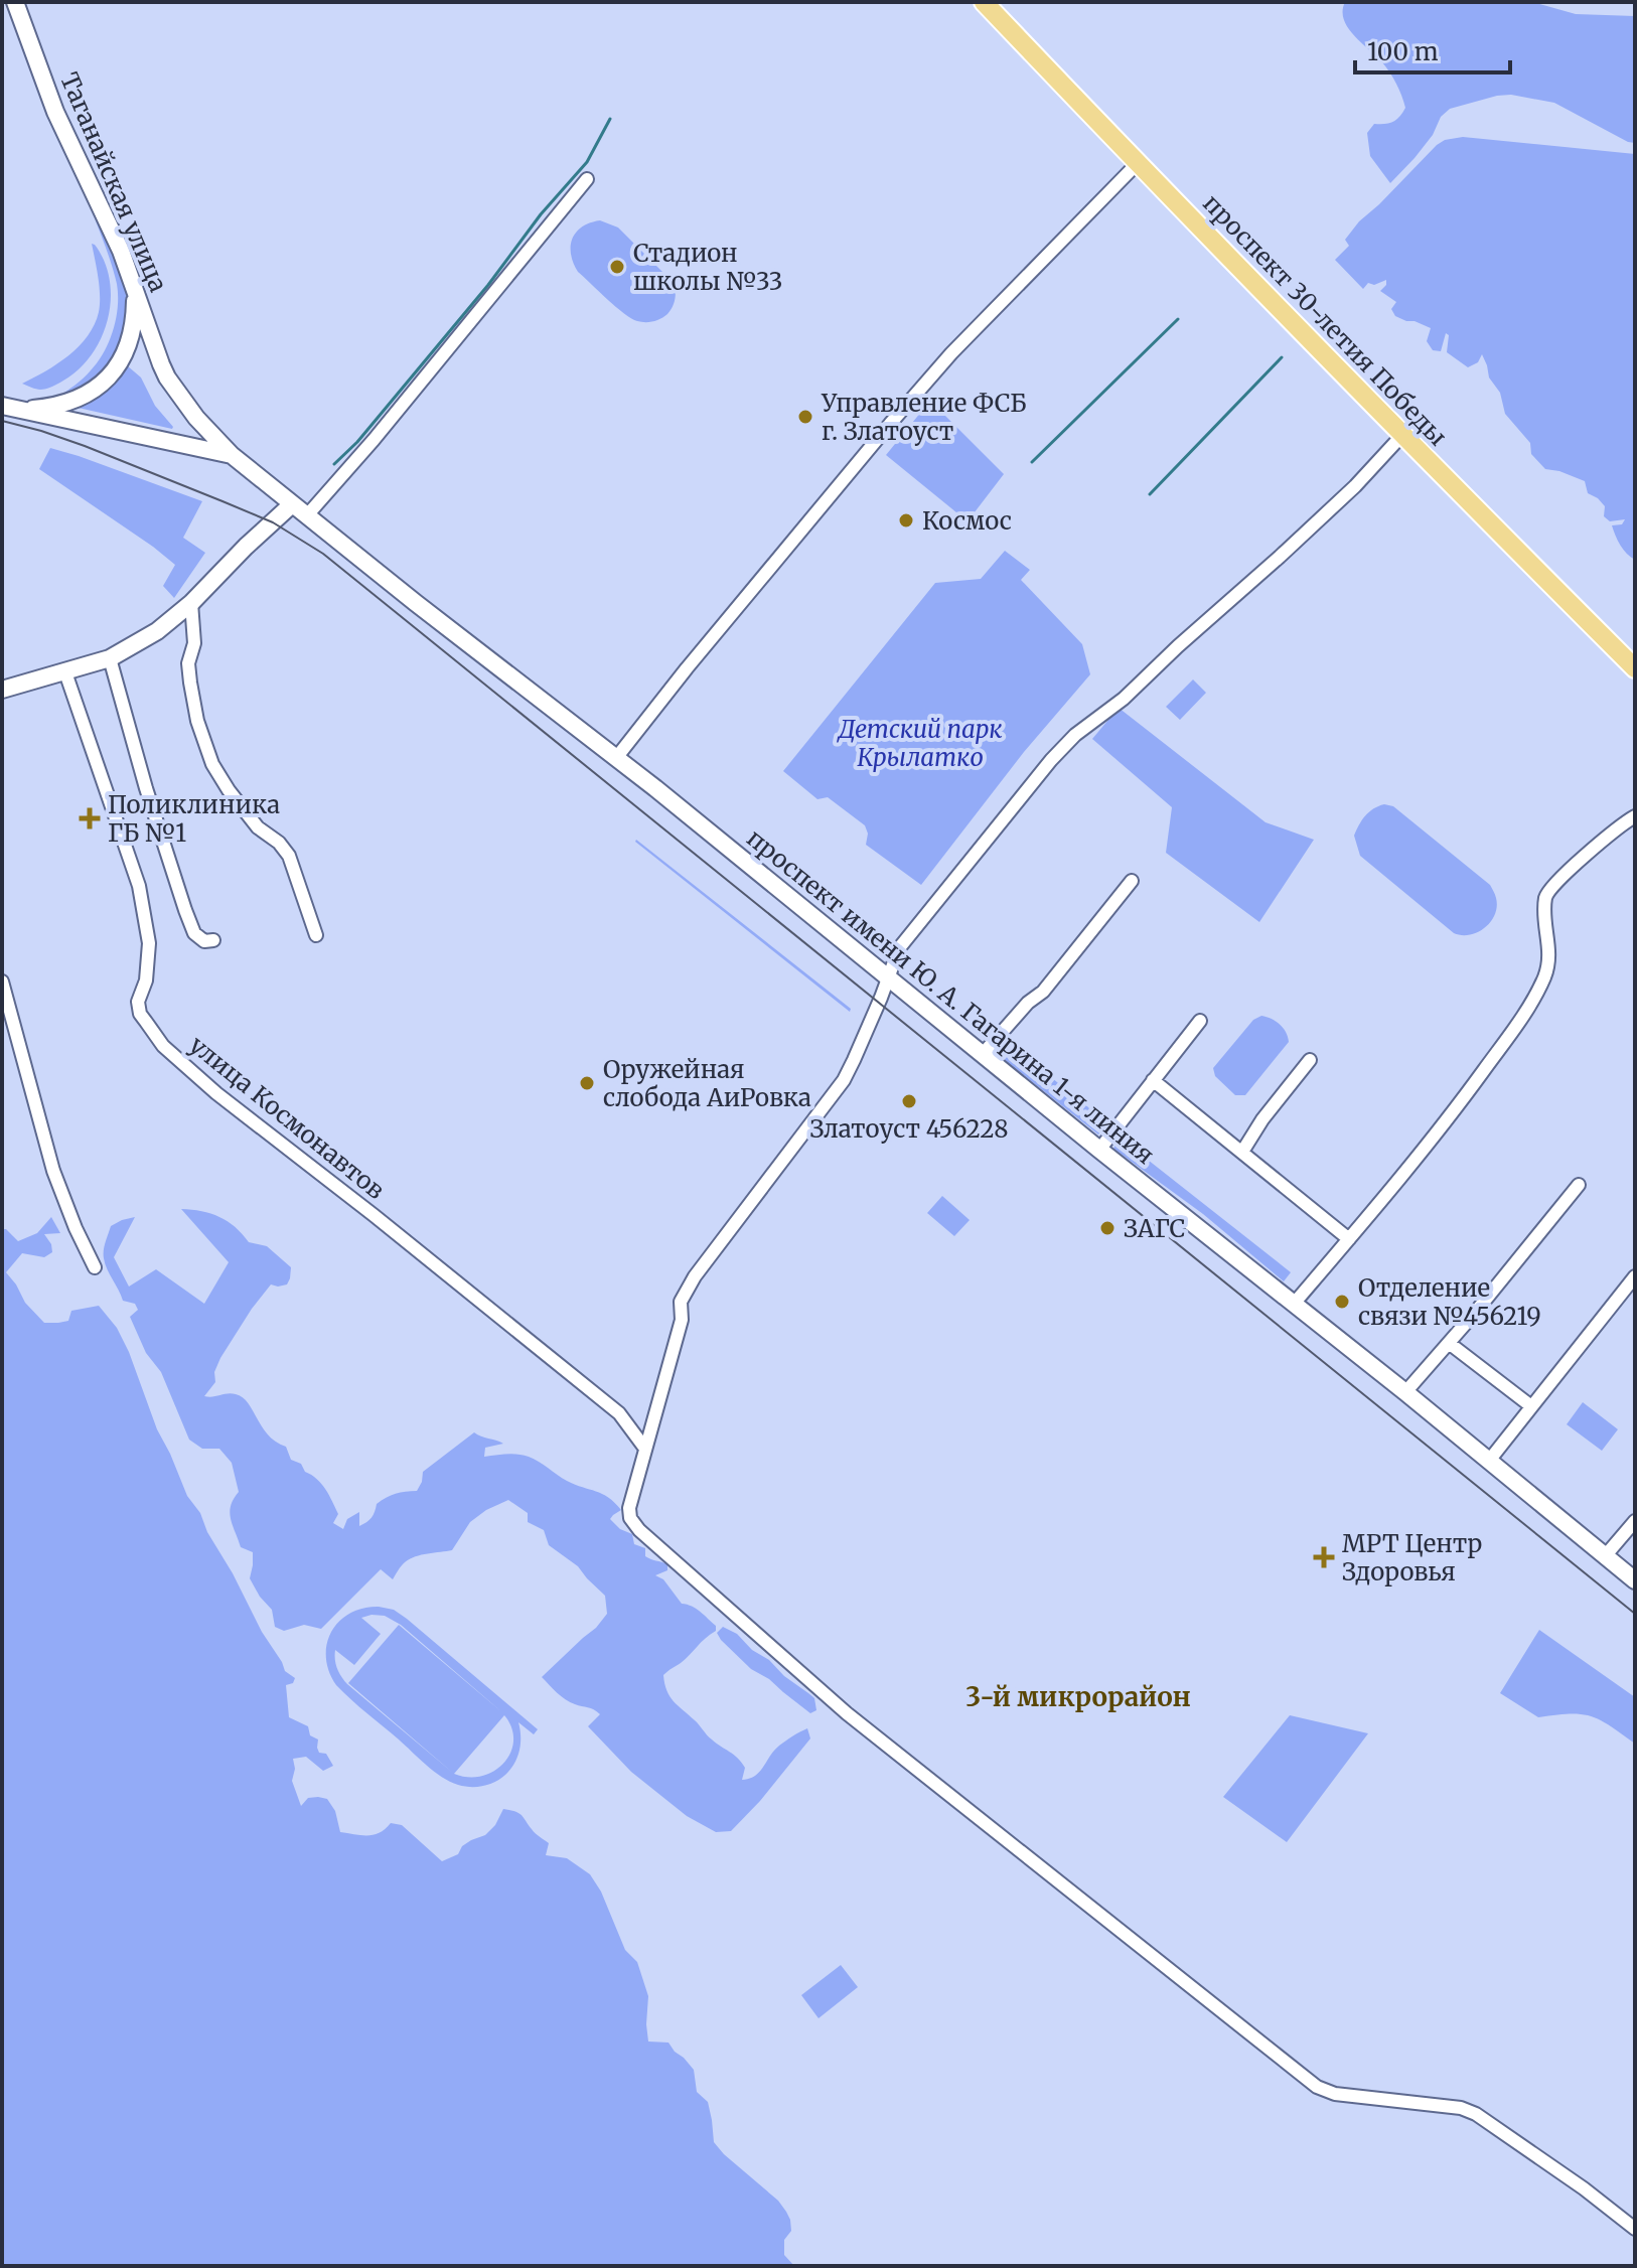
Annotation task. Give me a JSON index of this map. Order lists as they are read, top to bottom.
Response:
{
  "streets": {
    "main road": ["Таганайская улица", "проспект 30-летия Победы", "проспект имени Ю. А. Гагарина 1-я линия"],
    "street": ["улица Космонавтов"]
  },
  "crossings": [
    ["Таганайская улица", "проспект имени Ю. А. Гагарина 1-я линия"]
  ],
  "districts": ["3-й микрорайон"],
  "parks": ["Детский парк Крылатко"],
  "places": {
    "other": [
      "Стадион школы №33",
      "Управление ФСБ г. Златоуст",
      "Космос",
      "Оружейная слобода АиРовка",
      "Златоуст 456228",
      "ЗАГС",
      "Отделение связи №456219"
    ],
    "health": ["Поликлиника ГБ №1", "МРТ Центр Здоровья"]
  },
  "scale_bar": "100 m"
}
